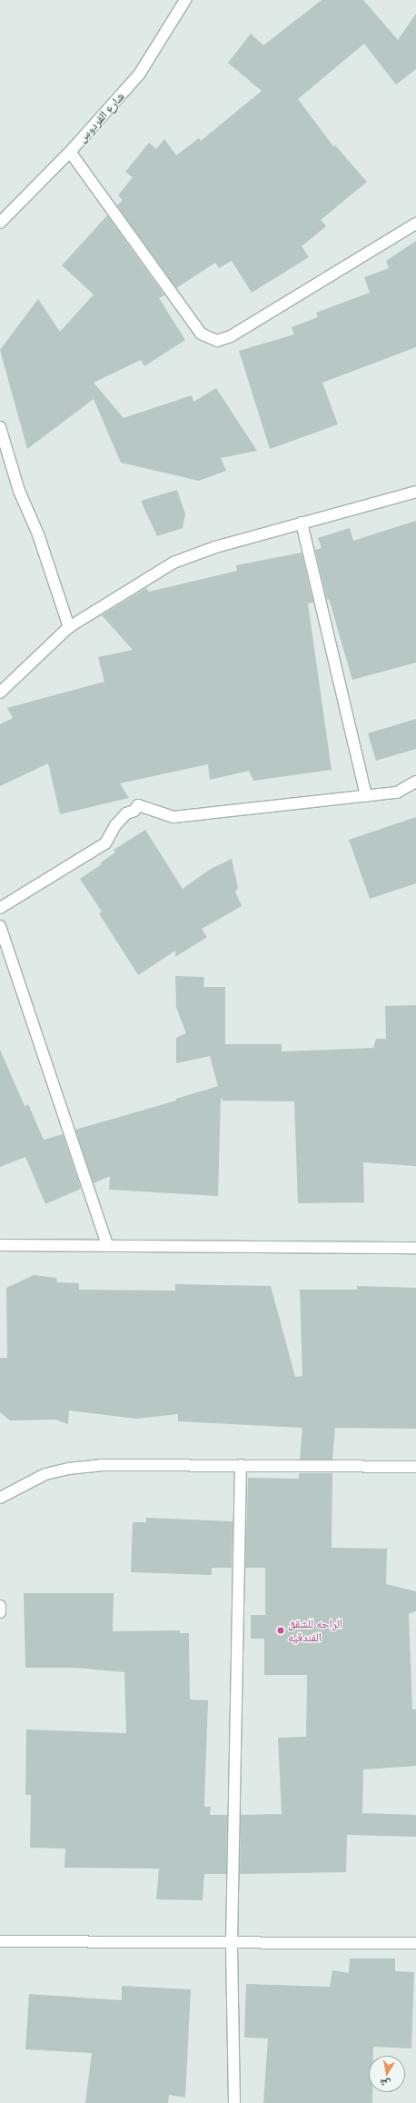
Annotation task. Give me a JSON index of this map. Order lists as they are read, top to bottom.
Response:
{
  "streets": {
    "street": ["شارع الفردوس"]
  },
  "places": ["الراحه للشقق الفندقيه"],
  "north": "bottom"
}
